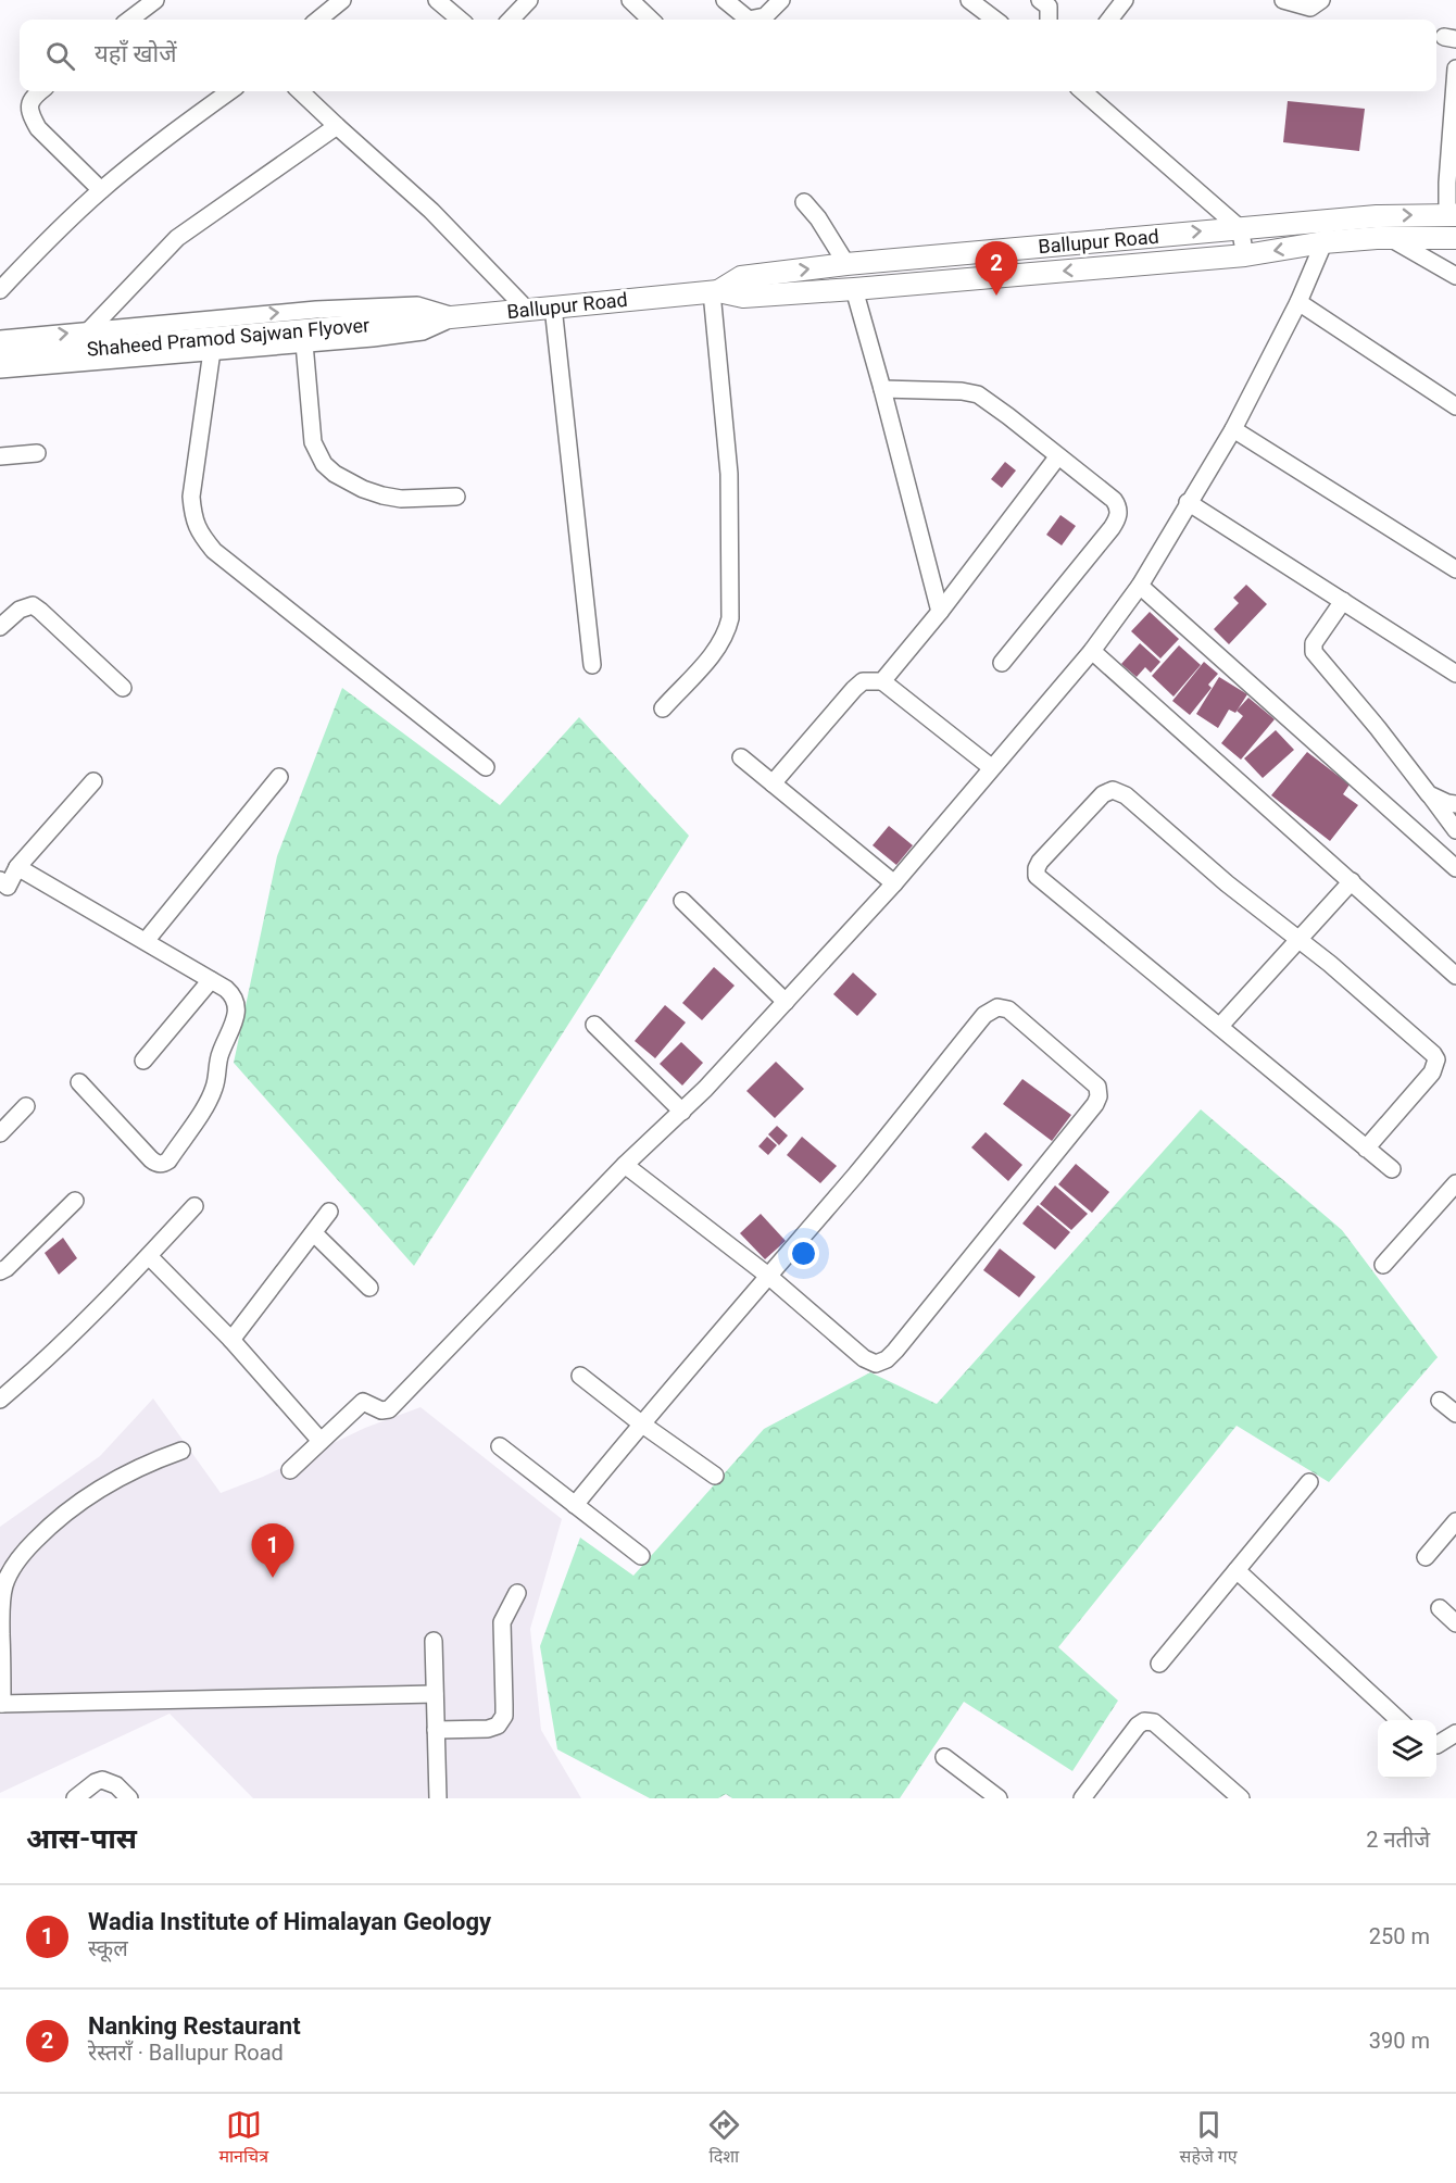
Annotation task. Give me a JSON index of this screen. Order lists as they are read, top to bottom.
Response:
{
  "streets": {
    "main road": ["Ballupur Road", "Shaheed Pramod Sajwan Flyover"]
  },
  "crossings": [
    ["Ballupur Road", "Shaheed Pramod Sajwan Flyover"]
  ],
  "page": {
    "search": "यहाँ खोजें",
    "pins": ["2", "1"],
    "heading": ["आस-पास", "2 नतीजे"],
    "list": [
      {
        "mark": "1",
        "name": "Wadia Institute of Himalayan Geology",
        "note": "स्कूल",
        "value": "250 m"
      },
      {
        "mark": "2",
        "name": "Nanking Restaurant",
        "note": "रेस्तराँ · Ballupur Road",
        "value": "390 m"
      }
    ],
    "nav": ["मानचित्र", "दिशा", "सहेजे गए"]
  }
}
